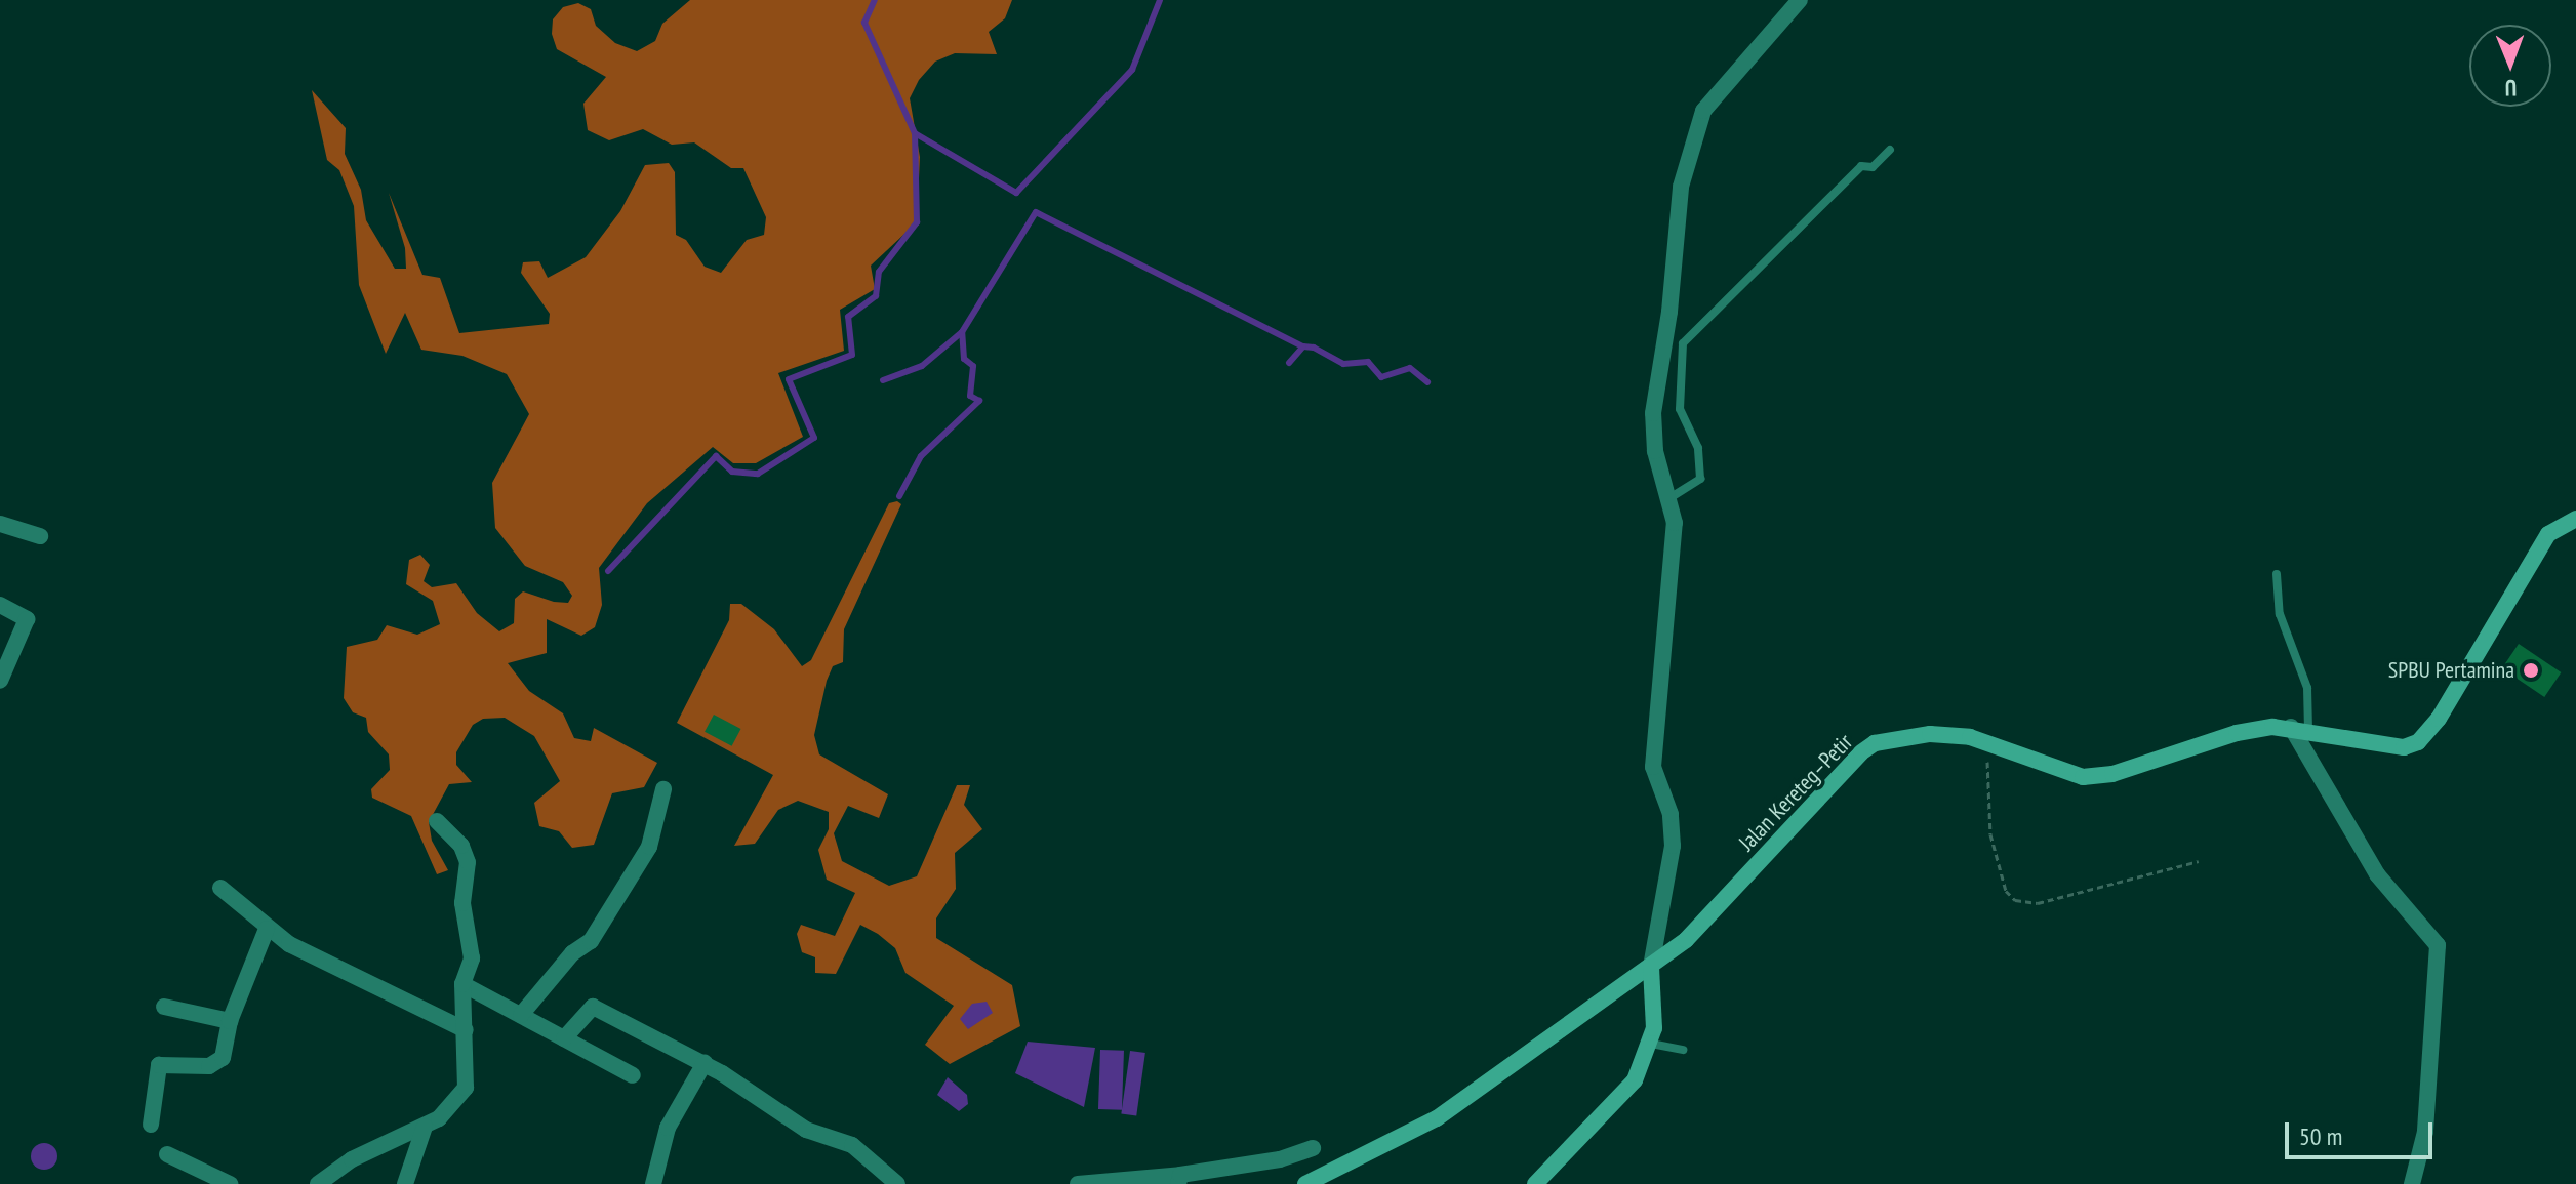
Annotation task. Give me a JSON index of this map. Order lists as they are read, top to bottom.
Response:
{
  "streets": {
    "street": ["Jalan Kereteg–Petir"]
  },
  "places": ["SPBU Pertamina"],
  "scale_bar": "50 m",
  "north": "bottom"
}
